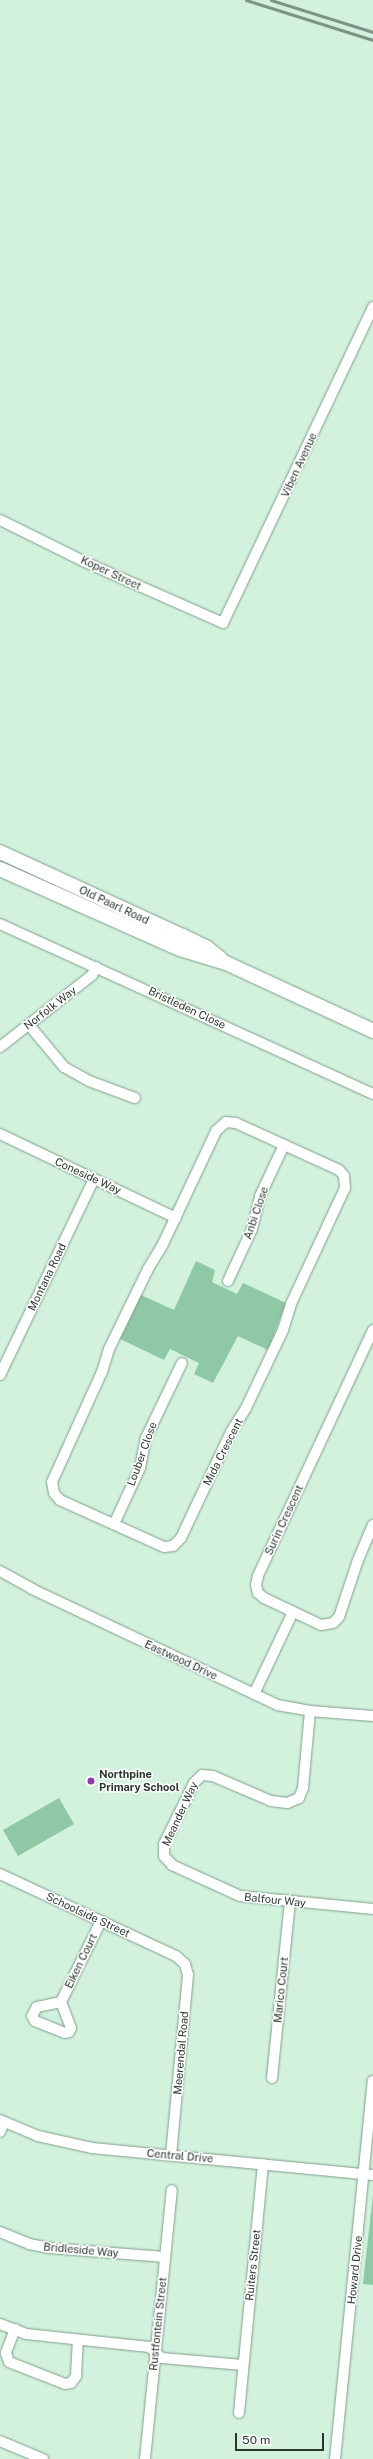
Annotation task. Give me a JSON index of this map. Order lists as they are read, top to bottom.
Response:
{
  "streets": {
    "main road": ["Old Paarl Road"],
    "street": [
      "Viben Avenue",
      "Koper Street",
      "Norfolk Way",
      "Bristleden Close",
      "Coneside Way",
      "Anbi Close",
      "Montana Road",
      "Mida Crescent",
      "Louber Close",
      "Surin Crescent",
      "Eastwood Drive",
      "Meander Way",
      "Balfour Way",
      "Schoolside Street",
      "Eiken Court",
      "Marico Court",
      "Meerendal Road",
      "Central Drive",
      "Bridleside Way",
      "Ruiters Street",
      "Howard Drive",
      "Rustfontein Street"
    ]
  },
  "crossings": [
    ["Viben Avenue", "Koper Street"],
    ["Norfolk Way", "Bristleden Close"],
    ["Coneside Way", "Montana Road"],
    ["Coneside Way", "Mida Crescent"],
    ["Anbi Close", "Mida Crescent"],
    ["Mida Crescent", "Louber Close"],
    ["Eastwood Drive", "Meander Way"],
    ["Meander Way", "Balfour Way"],
    ["Balfour Way", "Marico Court"],
    ["Schoolside Street", "Eiken Court"],
    ["Schoolside Street", "Meerendal Road"],
    ["Meerendal Road", "Central Drive"],
    ["Central Drive", "Ruiters Street"],
    ["Central Drive", "Howard Drive"],
    ["Bridleside Way", "Rustfontein Street"]
  ],
  "places": ["Northpine Primary School"],
  "scale_bar": "50 m"
}
